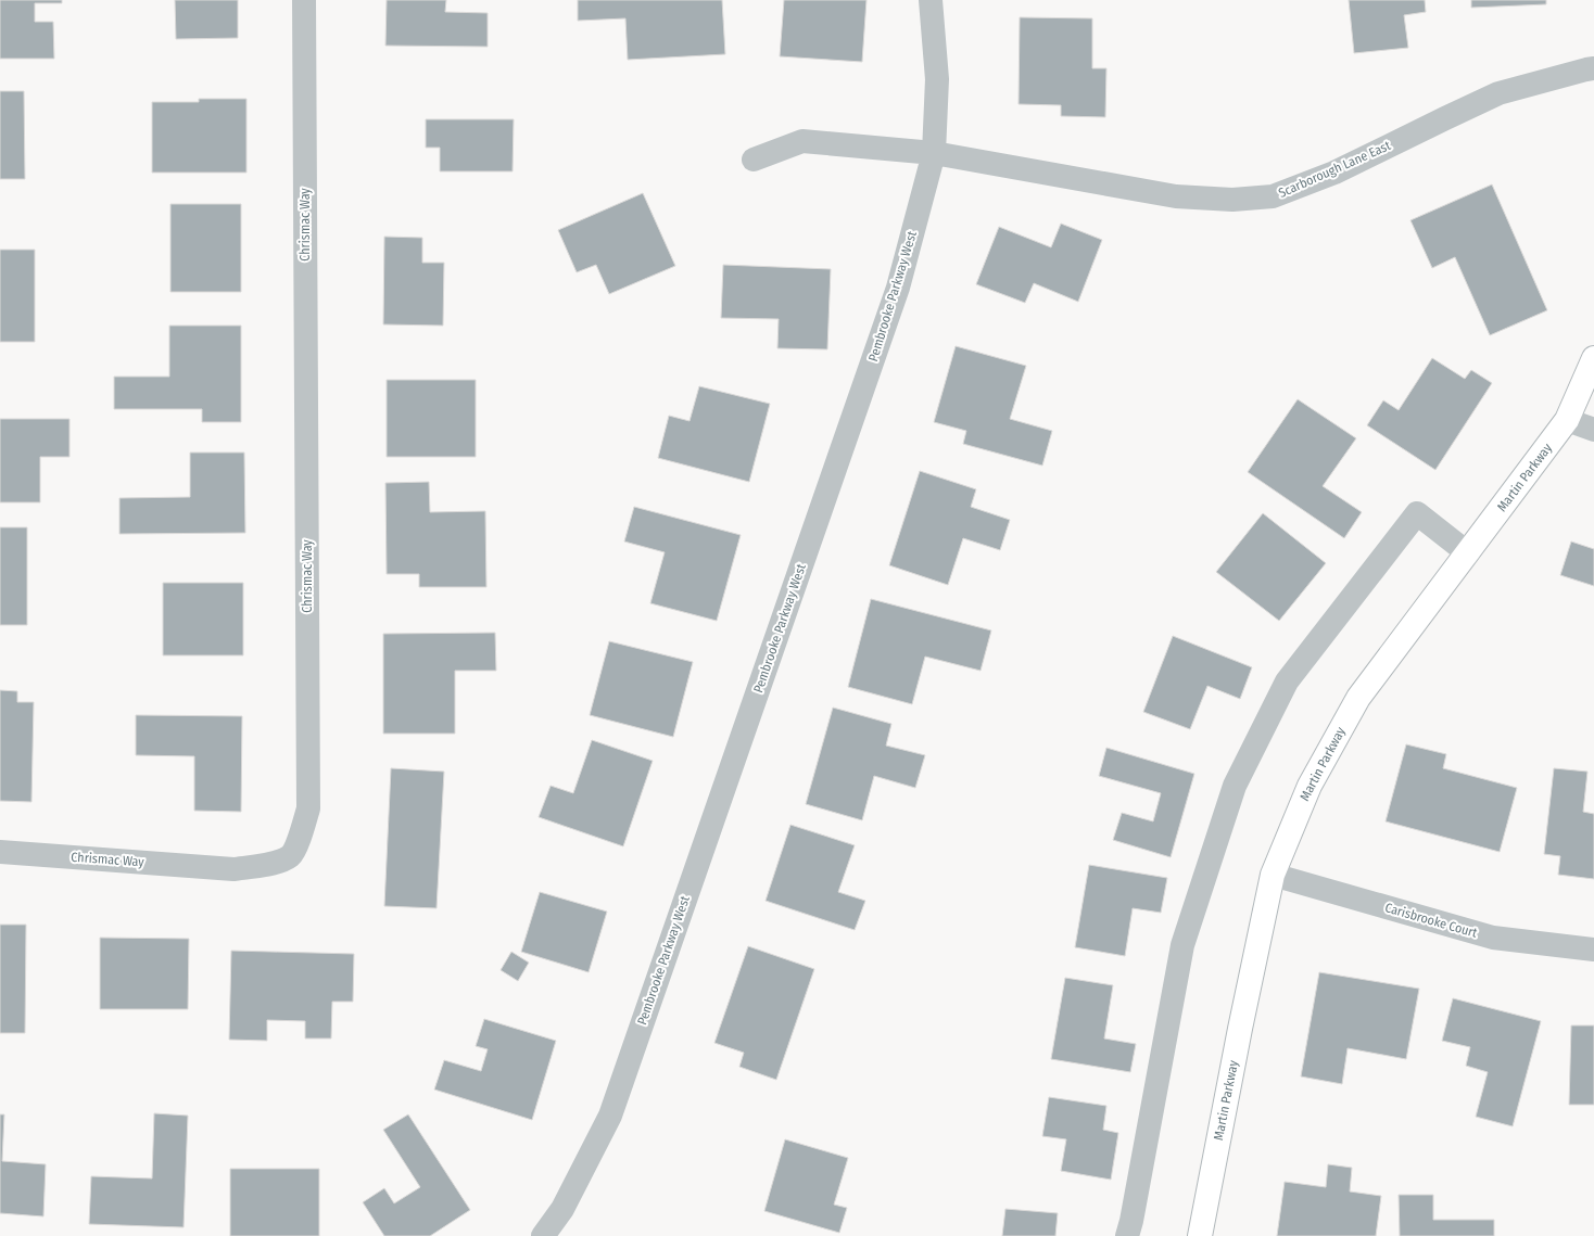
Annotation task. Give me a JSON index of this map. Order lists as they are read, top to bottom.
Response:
{
  "streets": {
    "street": [
      "Scarborough Lane East",
      "Chrismac Way",
      "Pembrooke Parkway West",
      "Martin Parkway",
      "Carisbrooke Court"
    ]
  },
  "crossings": [
    ["Scarborough Lane East", "Pembrooke Parkway West"],
    ["Martin Parkway", "Carisbrooke Court"]
  ]
}
